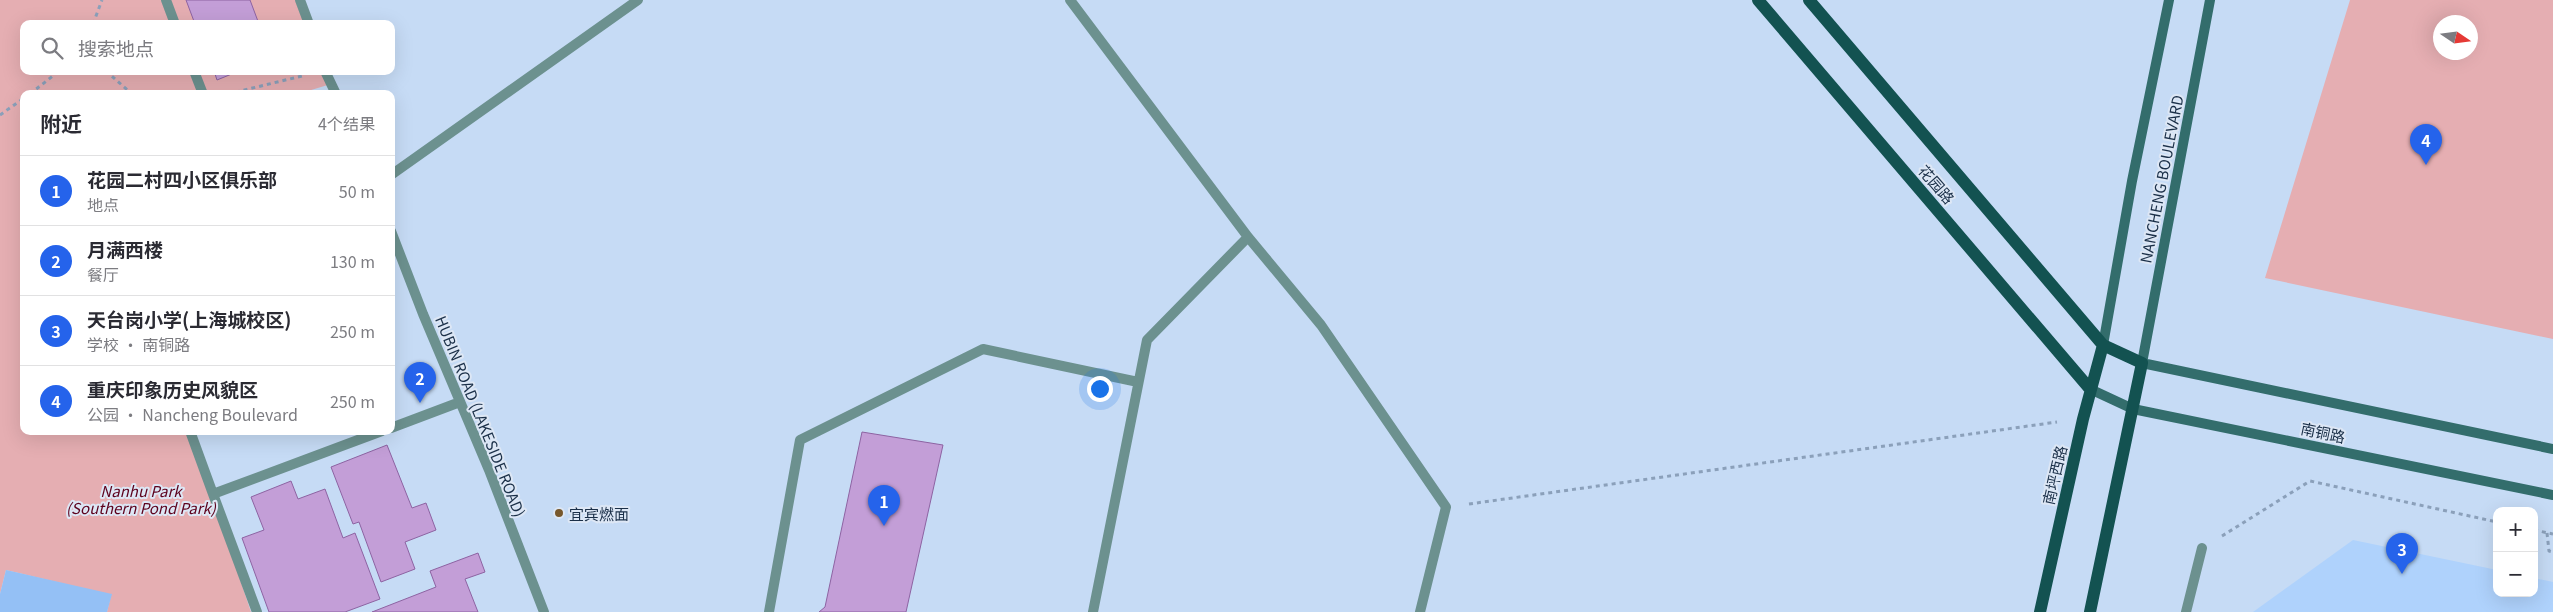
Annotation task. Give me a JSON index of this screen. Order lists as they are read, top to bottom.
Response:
{
  "streets": {
    "main road": [
      "NANCHENG BOULEVARD",
      "花园路",
      "南铜路",
      "南坪西路"
    ],
    "street": ["HUBIN ROAD (LAKESIDE ROAD)"]
  },
  "crossings": [
    ["NANCHENG BOULEVARD", "花园路"],
    ["NANCHENG BOULEVARD", "南铜路"],
    ["NANCHENG BOULEVARD", "南坪西路"],
    ["花园路", "南铜路"],
    ["花园路", "南坪西路"],
    ["南铜路", "南坪西路"]
  ],
  "parks": ["Nanhu Park (Southern Pond Park)"],
  "places": ["宜宾燃面"],
  "north": "right",
  "page": {
    "search": "搜索地点",
    "heading": ["附近", "4个结果"],
    "pins": [
      "4",
      "2",
      "1",
      "3"
    ],
    "list": [
      {
        "mark": "1",
        "name": "花园二村四小区俱乐部",
        "note": "地点",
        "value": "50 m"
      },
      {
        "mark": "2",
        "name": "月满西楼",
        "note": "餐厅",
        "value": "130 m"
      },
      {
        "mark": "3",
        "name": "天台岗小学(上海城校区)",
        "note": "学校 · 南铜路",
        "value": "250 m"
      },
      {
        "mark": "4",
        "name": "重庆印象历史风貌区",
        "note": "公园 · Nancheng Boulevard",
        "value": "250 m"
      }
    ],
    "map_buttons": ["+", "−"]
  }
}
